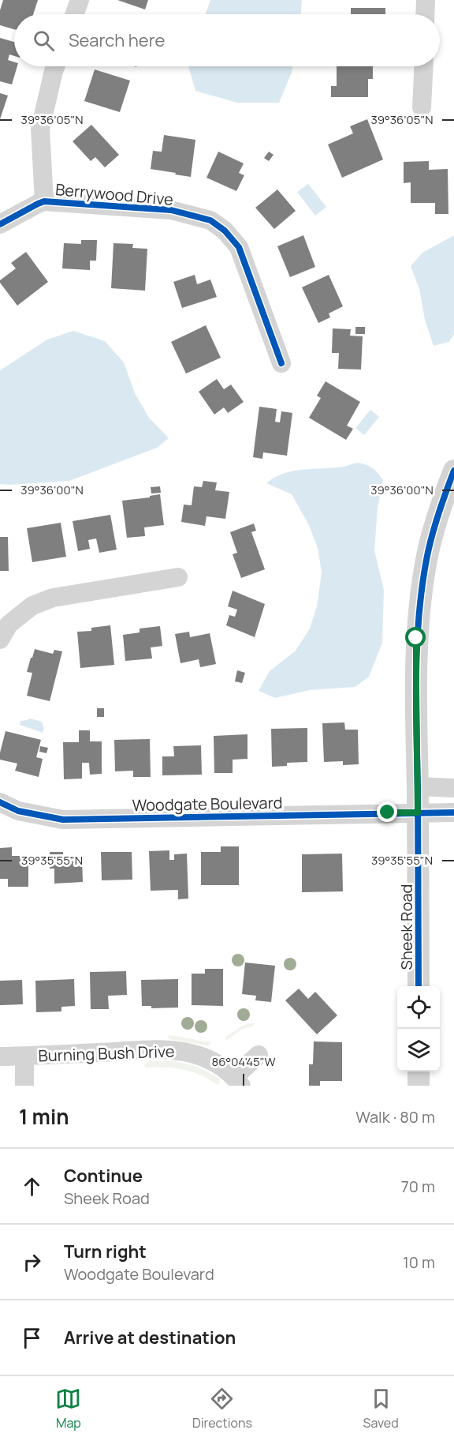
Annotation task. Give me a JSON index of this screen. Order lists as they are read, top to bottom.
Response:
{
  "streets": {
    "street": [
      "Berrywood Drive",
      "Woodgate Boulevard",
      "Sheek Road",
      "Burning Bush Drive"
    ]
  },
  "crossings": [
    ["Woodgate Boulevard", "Sheek Road"]
  ],
  "page": {
    "search": "Search here",
    "heading": ["1 min", "Walk · 80 m"],
    "list": [
      ["Continue", "Sheek Road", "70 m"],
      ["Turn right", "Woodgate Boulevard", "10 m"],
      "Arrive at destination"
    ],
    "nav": ["Map", "Directions", "Saved"]
  },
  "coordinates": [
    "39°36'05\"N",
    "39°36'00\"N",
    "39°35'55\"N",
    "86°04'45\"W"
  ]
}
